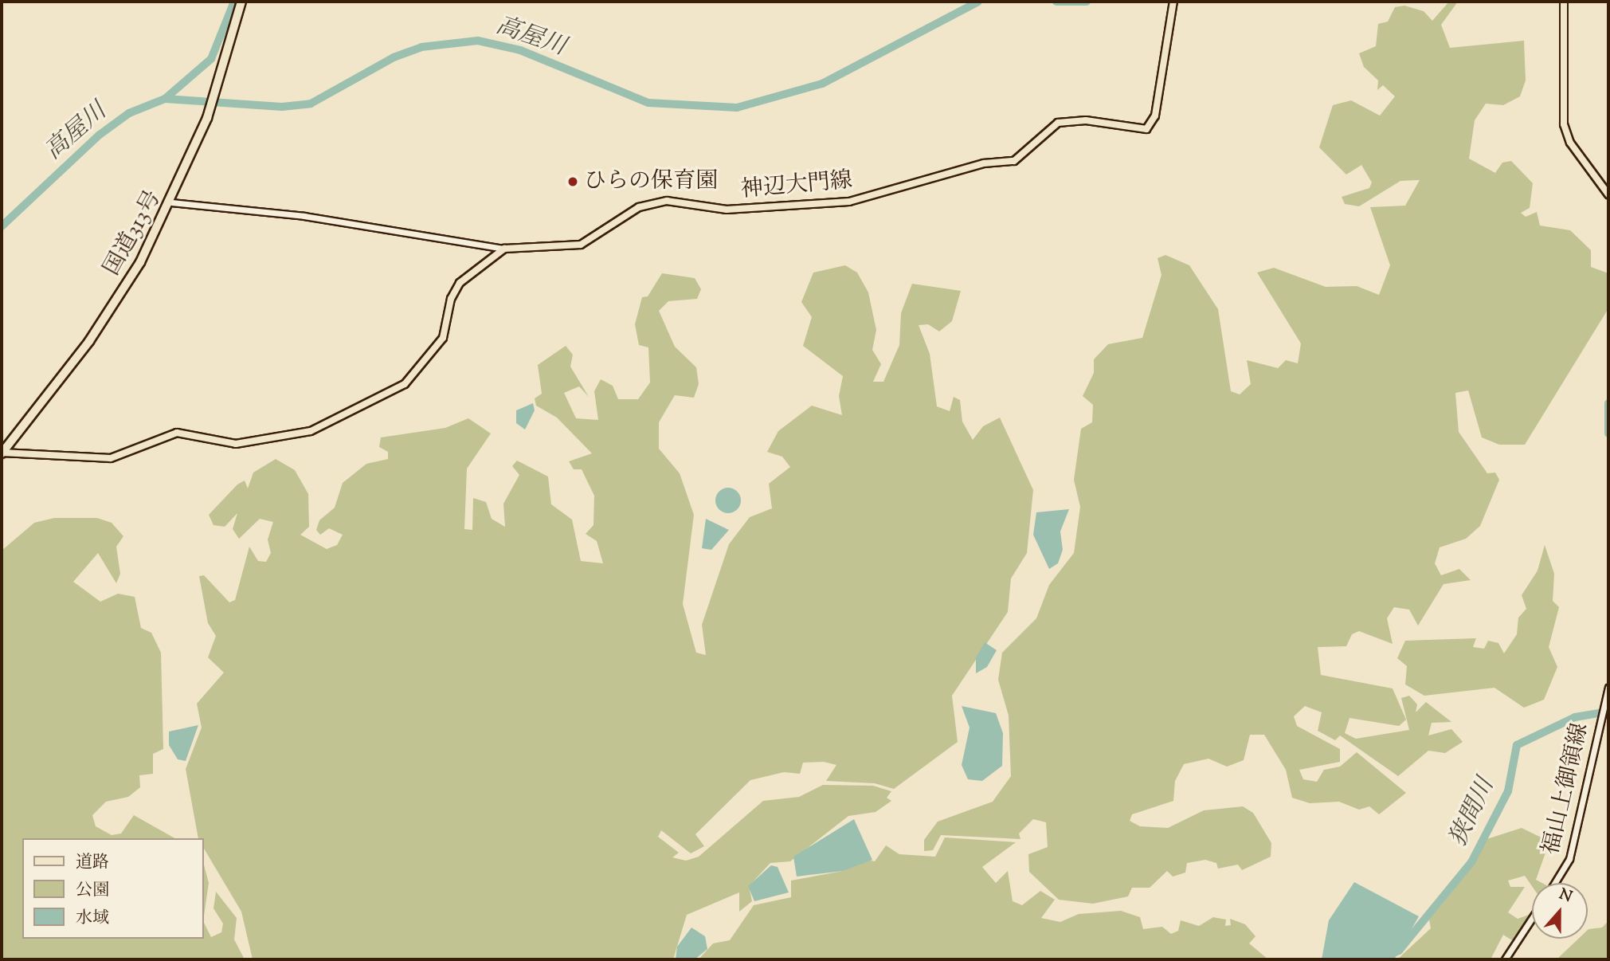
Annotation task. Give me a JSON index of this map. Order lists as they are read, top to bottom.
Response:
{
  "streets": {
    "highway": ["国道313号"],
    "main road": ["神辺大門線"],
    "street": ["福山上御領線"]
  },
  "water": ["高屋川", "狭間川"],
  "places": ["ひらの保育園"],
  "legend": ["道路", "公園", "水域"],
  "north": "top"
}
